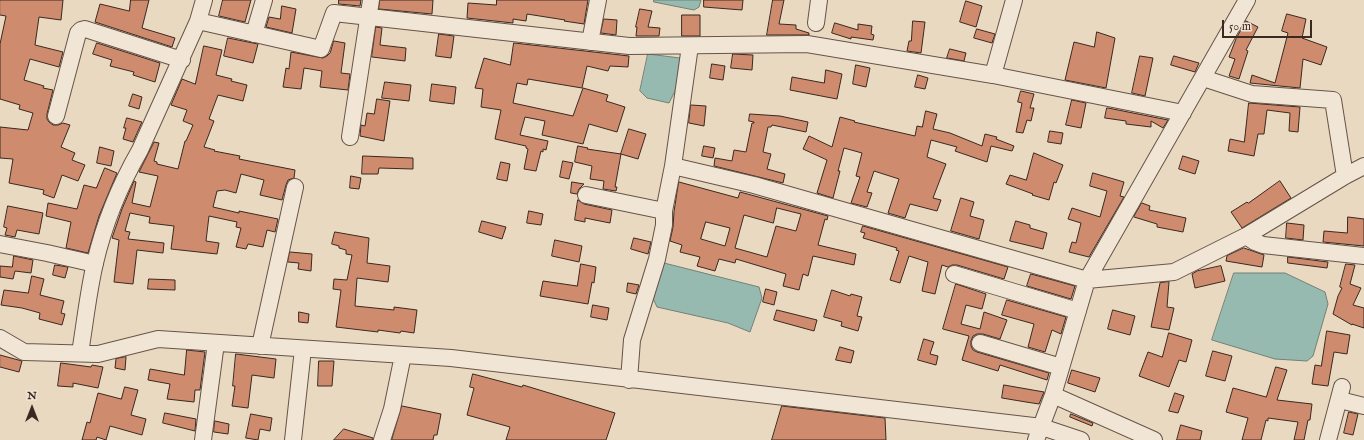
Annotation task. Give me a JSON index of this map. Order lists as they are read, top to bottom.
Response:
{
  "scale_bar": "50 m",
  "north": "top"
}
